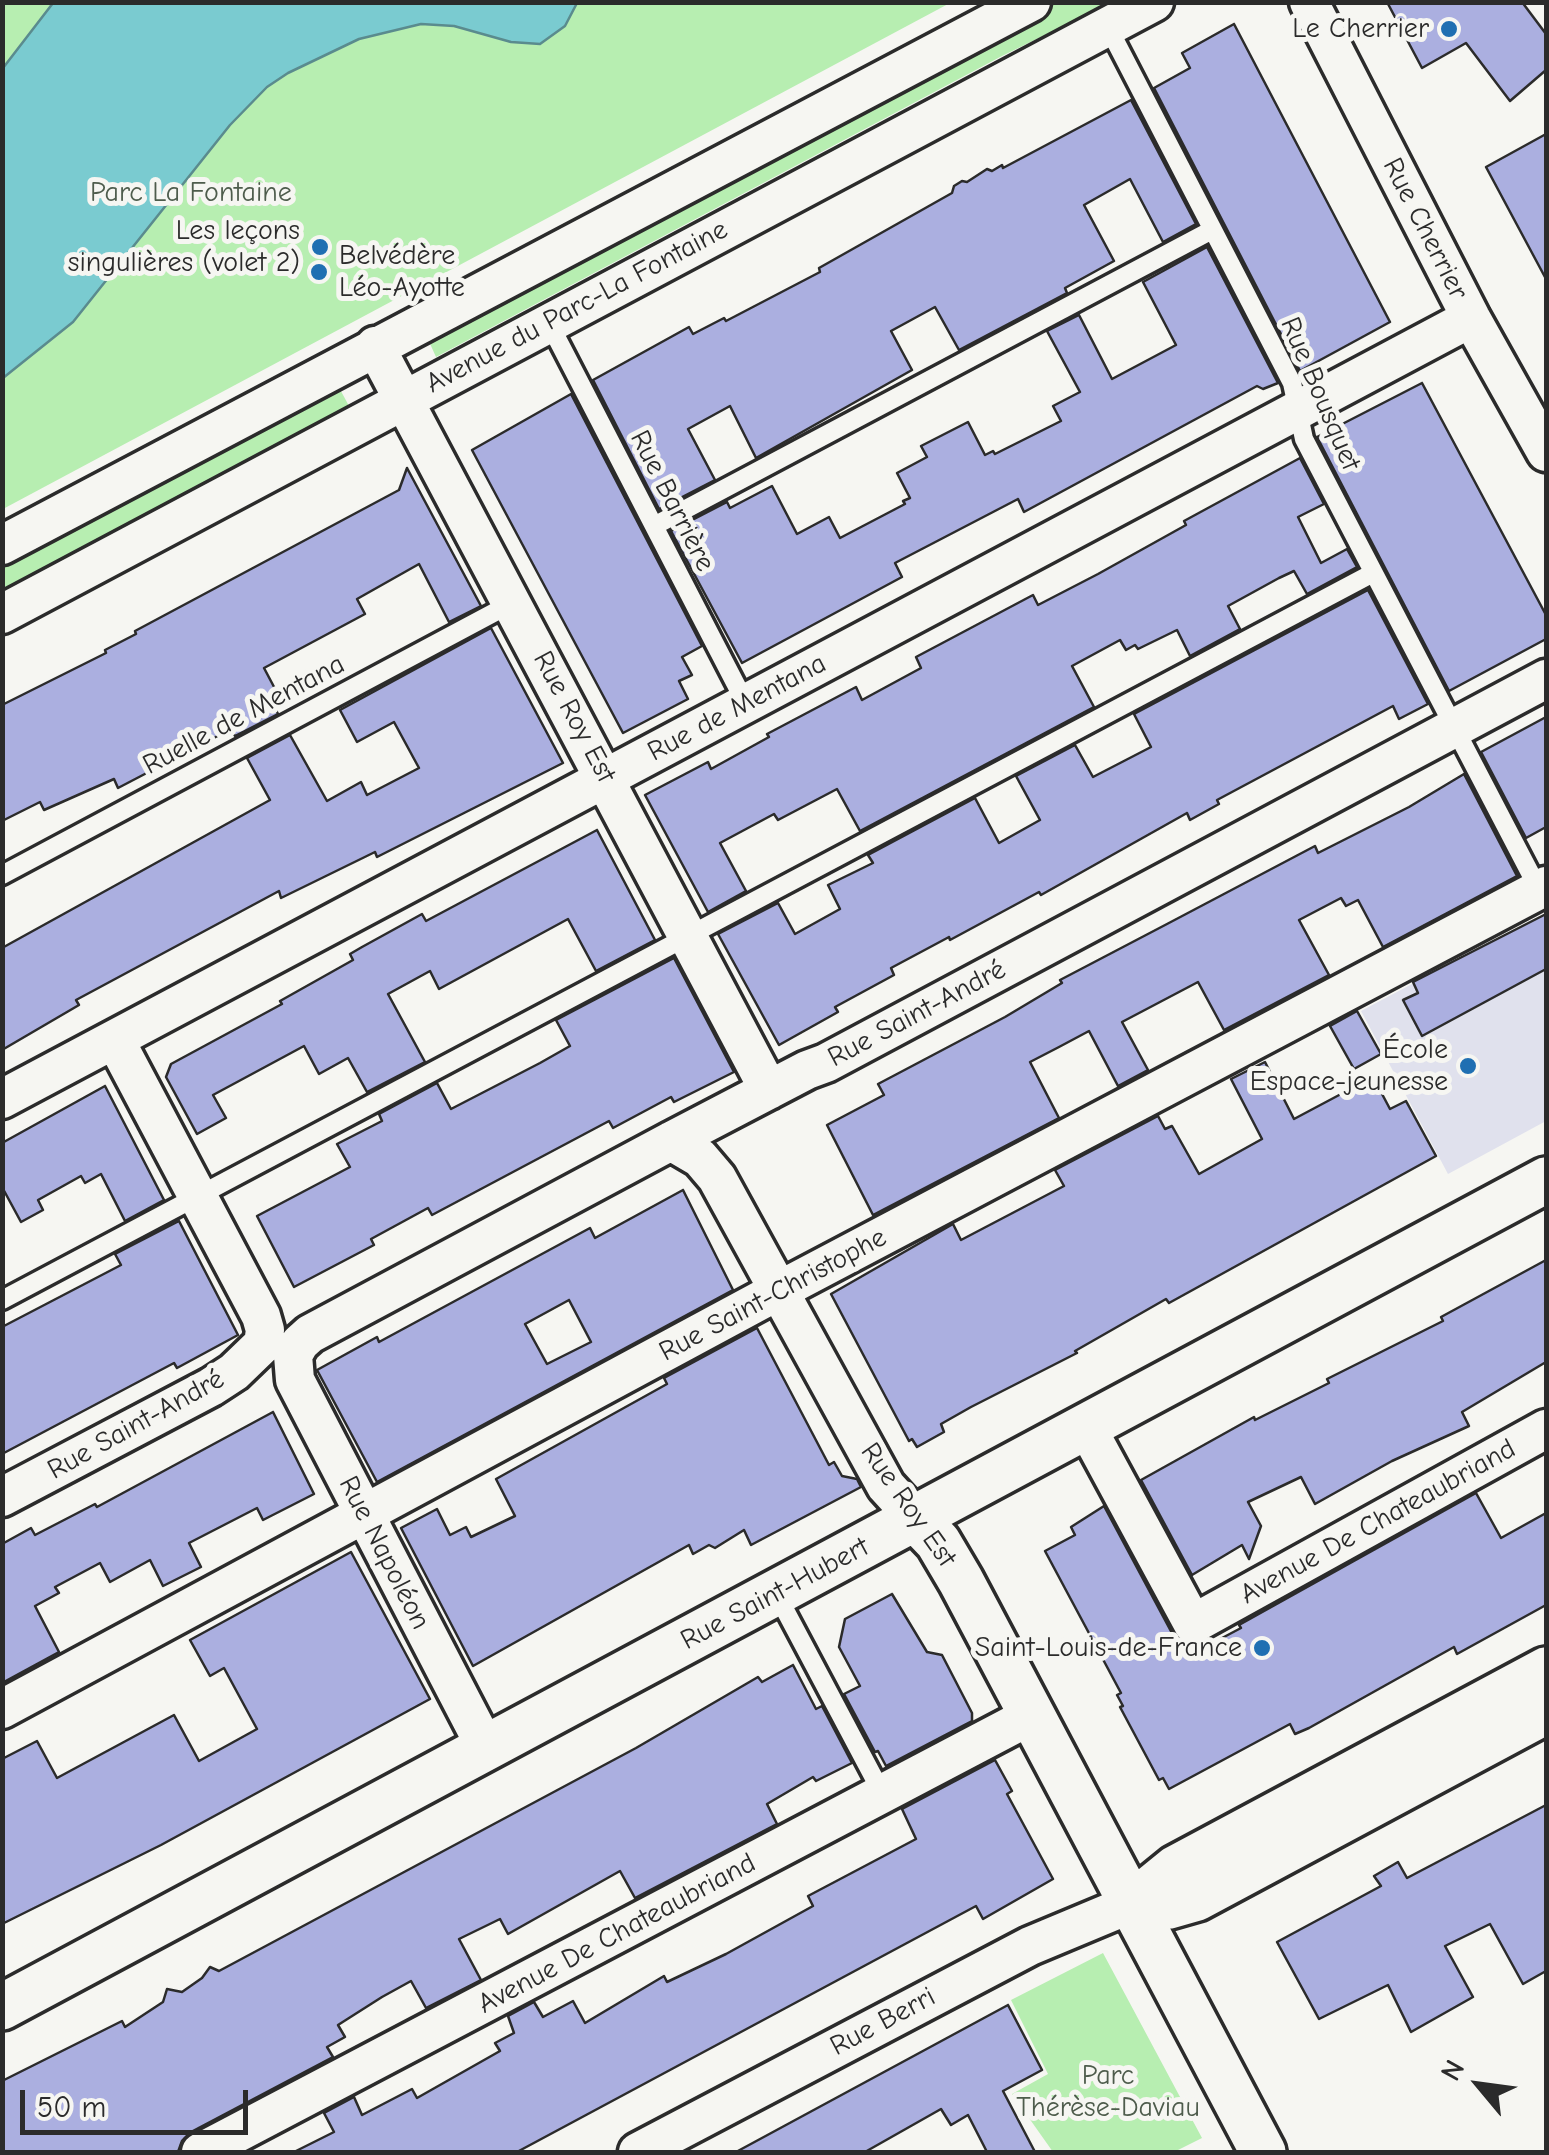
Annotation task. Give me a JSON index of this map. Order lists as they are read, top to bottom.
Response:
{
  "streets": {
    "street": [
      "Rue Cherrier",
      "Avenue du Parc-La Fontaine",
      "Rue de Mentana",
      "Rue Roy Est",
      "Rue Saint-André",
      "Rue Saint-Christophe",
      "Avenue De Chateaubriand",
      "Rue Napoléon",
      "Rue Saint-Hubert",
      "Rue Berri"
    ],
    "lane": ["Rue Bousquet", "Rue Barrière", "Ruelle de Mentana"]
  },
  "crossings": [
    ["Rue Cherrier", "Rue de Mentana"],
    ["Avenue du Parc-La Fontaine", "Rue Bousquet"],
    ["Avenue du Parc-La Fontaine", "Rue Barrière"],
    ["Avenue du Parc-La Fontaine", "Rue Roy Est"],
    ["Rue Bousquet", "Rue de Mentana"],
    ["Rue Bousquet", "Rue Saint-André"],
    ["Rue Bousquet", "Rue Saint-Christophe"],
    ["Rue Barrière", "Rue de Mentana"],
    ["Rue de Mentana", "Rue Roy Est"],
    ["Rue de Mentana", "Rue Napoléon"],
    ["Ruelle de Mentana", "Rue Roy Est"],
    ["Rue Roy Est", "Rue Saint-André"],
    ["Rue Roy Est", "Rue Saint-Christophe"],
    ["Rue Roy Est", "Avenue De Chateaubriand"],
    ["Rue Roy Est", "Rue Saint-Hubert"],
    ["Rue Roy Est", "Rue Berri"],
    ["Rue Saint-André", "Rue Napoléon"],
    ["Rue Saint-Christophe", "Rue Napoléon"],
    ["Avenue De Chateaubriand", "Rue Saint-Hubert"],
    ["Rue Napoléon", "Rue Saint-Hubert"]
  ],
  "parks": ["Parc La Fontaine", "Parc Thérèse-Daviau"],
  "places": [
    "Le Cherrier",
    "Les leçons singulières (volet 2)",
    "Belvédère Léo-Ayotte",
    "École Espace-jeunesse",
    "Saint-Louis-de-France"
  ],
  "scale_bar": "50 m",
  "north": "top left"
}
